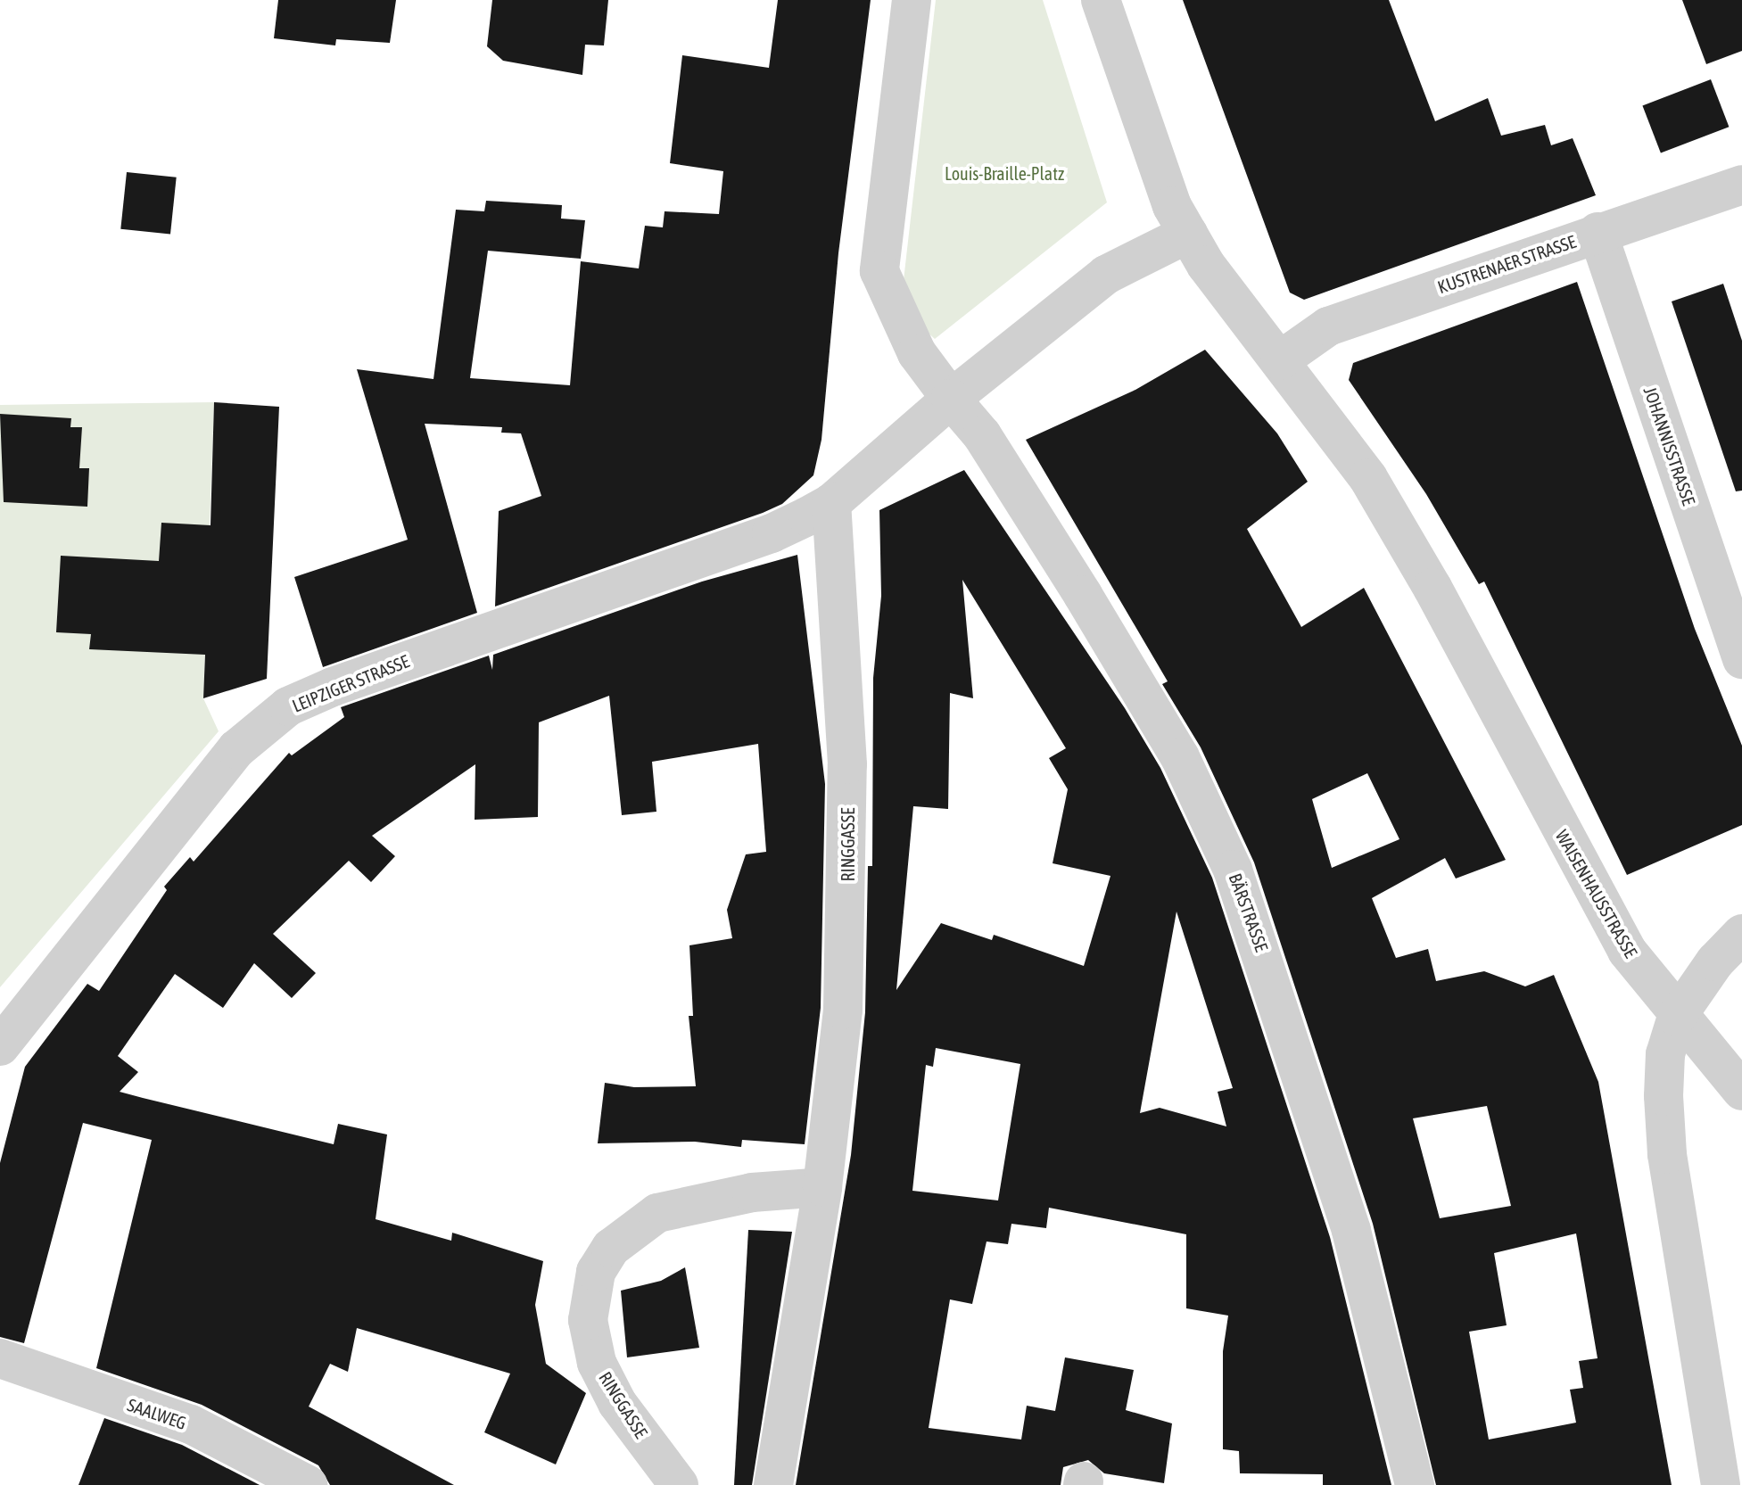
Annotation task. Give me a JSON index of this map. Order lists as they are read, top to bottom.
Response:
{
  "streets": {
    "street": [
      "KUSTRENAER STRASSE",
      "JOHANNISSTRASSE",
      "LEIPZIGER STRASSE",
      "RINGGASSE",
      "WAISENHAUSSTRASSE",
      "BÄRSTRASSE",
      "SAALWEG"
    ]
  },
  "crossings": [
    ["KUSTRENAER STRASSE", "JOHANNISSTRASSE"],
    ["KUSTRENAER STRASSE", "WAISENHAUSSTRASSE"],
    ["LEIPZIGER STRASSE", "RINGGASSE"]
  ],
  "parks": ["Louis-Braille-Platz"]
}
